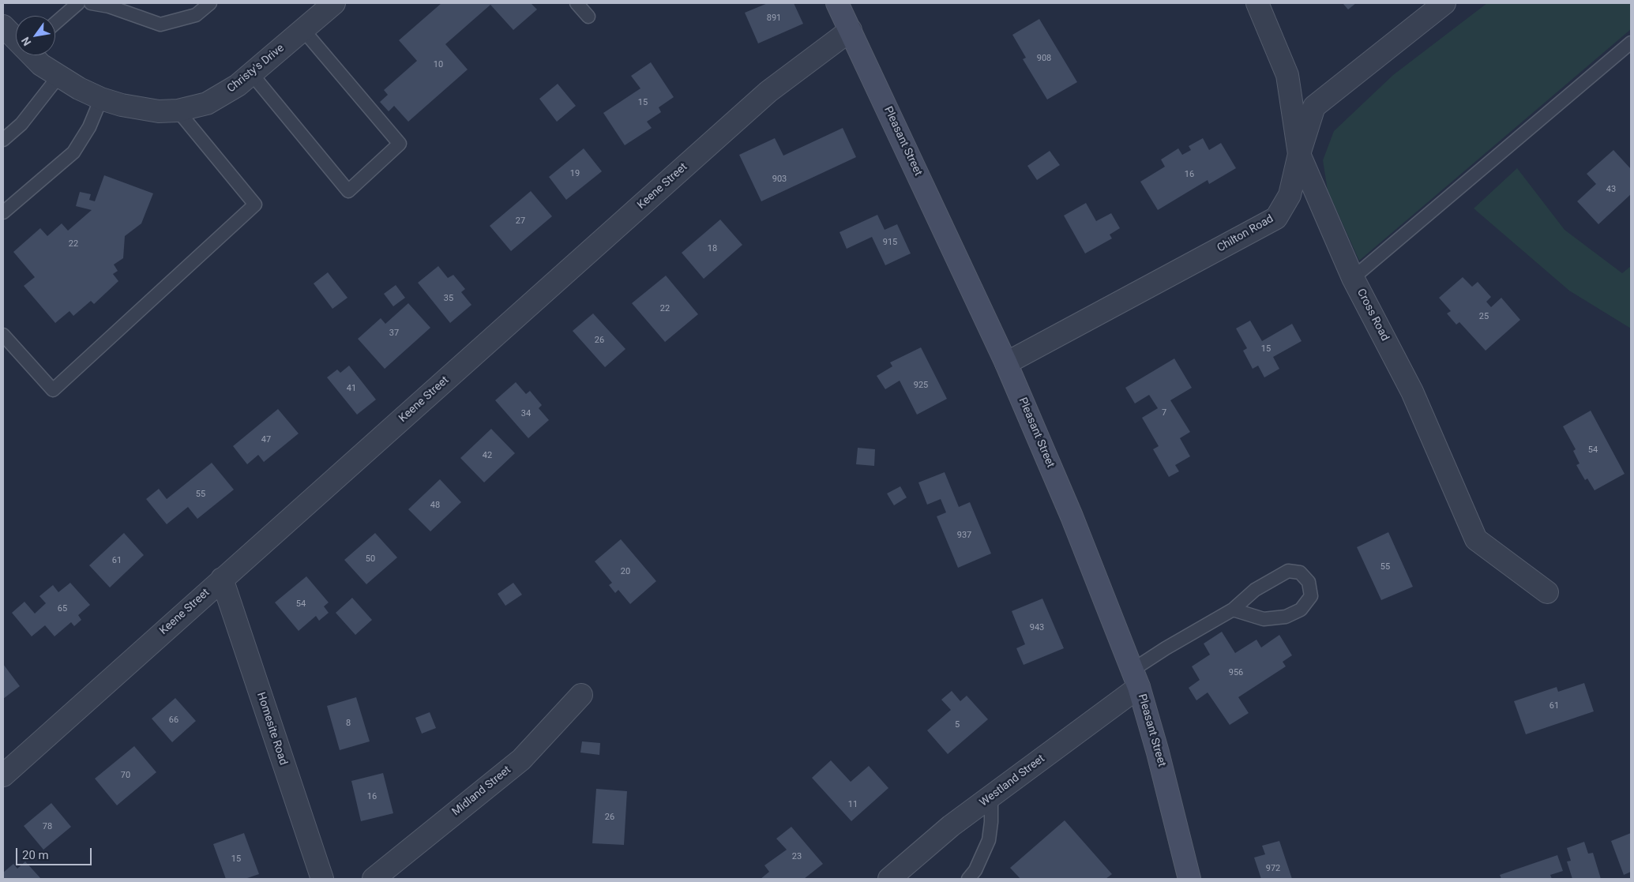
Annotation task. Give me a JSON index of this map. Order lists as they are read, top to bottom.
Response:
{
  "streets": {
    "main road": ["Pleasant Street"],
    "street": [
      "Christy's Drive",
      "Keene Street",
      "Chilton Road",
      "Cross Road",
      "Homesite Road",
      "Westland Street",
      "Midland Street"
    ]
  },
  "crossings": [
    ["Pleasant Street", "Keene Street"],
    ["Pleasant Street", "Chilton Road"],
    ["Pleasant Street", "Westland Street"],
    ["Keene Street", "Homesite Road"],
    ["Chilton Road", "Cross Road"]
  ],
  "house_numbers": [
    "891",
    "908",
    "10",
    "15",
    "19",
    "16",
    "903",
    "43",
    "27",
    "915",
    "22",
    "18",
    "35",
    "22",
    "25",
    "37",
    "26",
    "15",
    "925",
    "41",
    "7",
    "34",
    "47",
    "54",
    "42",
    "55",
    "48",
    "937",
    "50",
    "61",
    "55",
    "20",
    "54",
    "65",
    "943",
    "956",
    "61",
    "66",
    "8",
    "5",
    "70",
    "16",
    "11",
    "26",
    "78",
    "23",
    "15",
    "972"
  ],
  "scale_bar": "20 m",
  "north": "bottom left"
}
